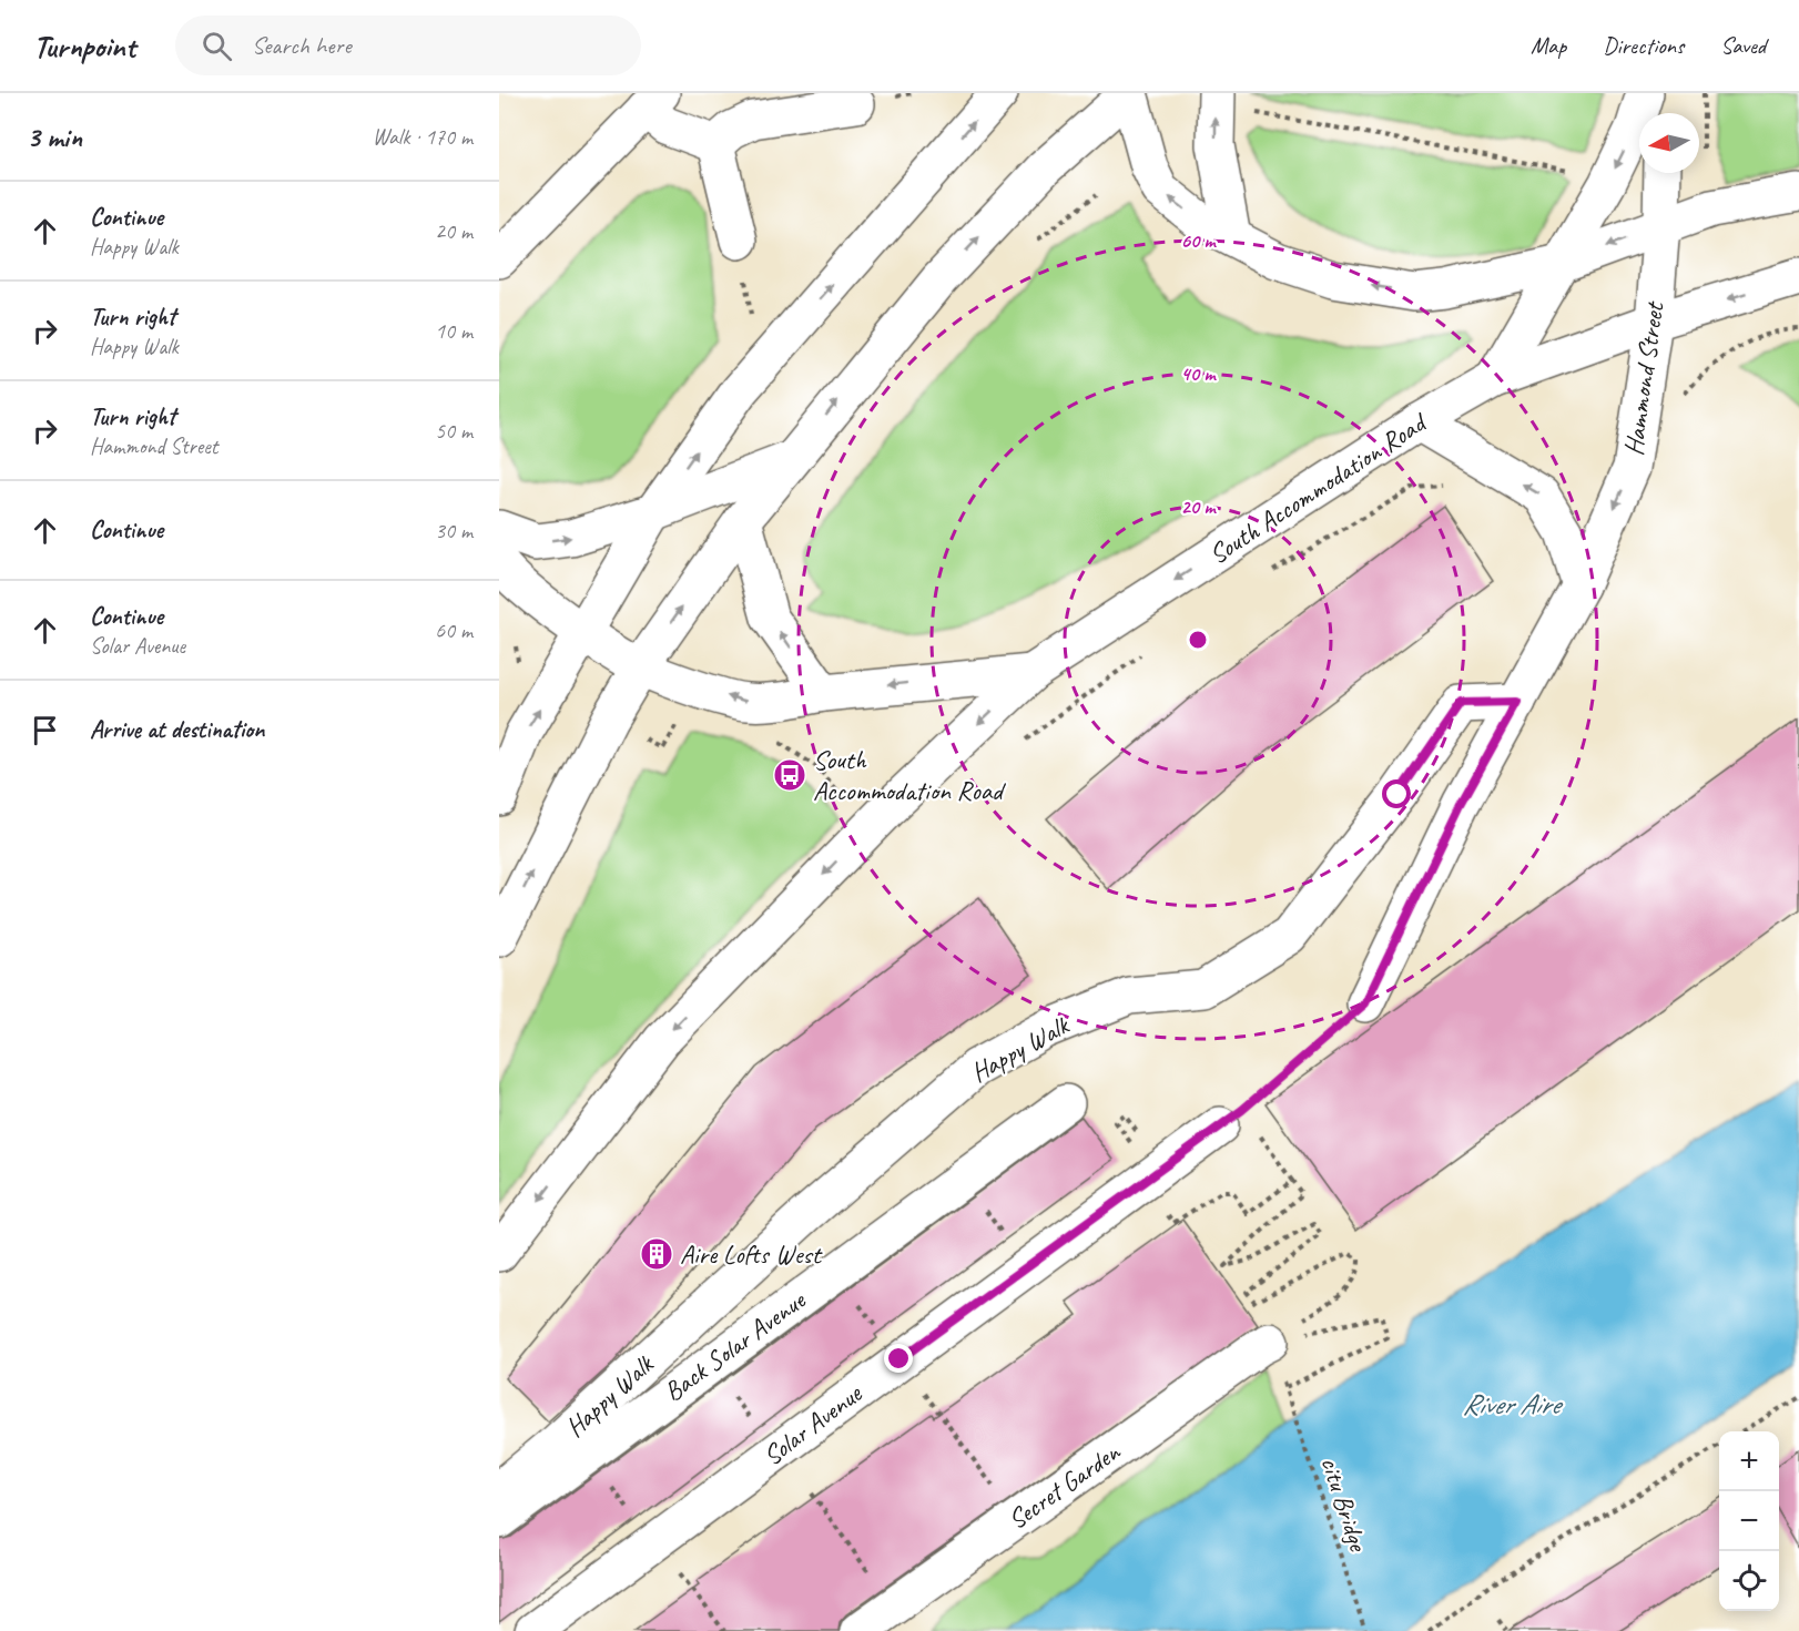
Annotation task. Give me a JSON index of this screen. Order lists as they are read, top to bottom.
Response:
{
  "streets": {
    "main road": [
      "Hammond Street",
      "South Accommodation Road",
      "Happy Walk",
      "Back Solar Avenue",
      "Solar Avenue",
      "Secret Garden"
    ],
    "path": ["citu Bridge"]
  },
  "crossings": [
    ["Hammond Street", "South Accommodation Road"],
    ["Hammond Street", "Happy Walk"],
    ["Secret Garden", "citu Bridge"]
  ],
  "water": ["River Aire"],
  "places": {
    "bus stop": ["South Accommodation Road"],
    "building": ["Aire Lofts West"]
  },
  "north": "left",
  "page": {
    "header": "Turnpoint",
    "search": "Search here",
    "nav": ["Map", "Directions", "Saved"],
    "heading": ["3 min", "Walk · 170 m"],
    "list": [
      ["Continue", "Happy Walk", "20 m"],
      ["Turn right", "Happy Walk", "10 m"],
      ["Turn right", "Hammond Street", "50 m"],
      ["Continue", "30 m"],
      ["Continue", "Solar Avenue", "60 m"],
      "Arrive at destination"
    ],
    "map_buttons": ["+", "−"]
  },
  "rings": ["60 m", "40 m", "20 m"]
}
